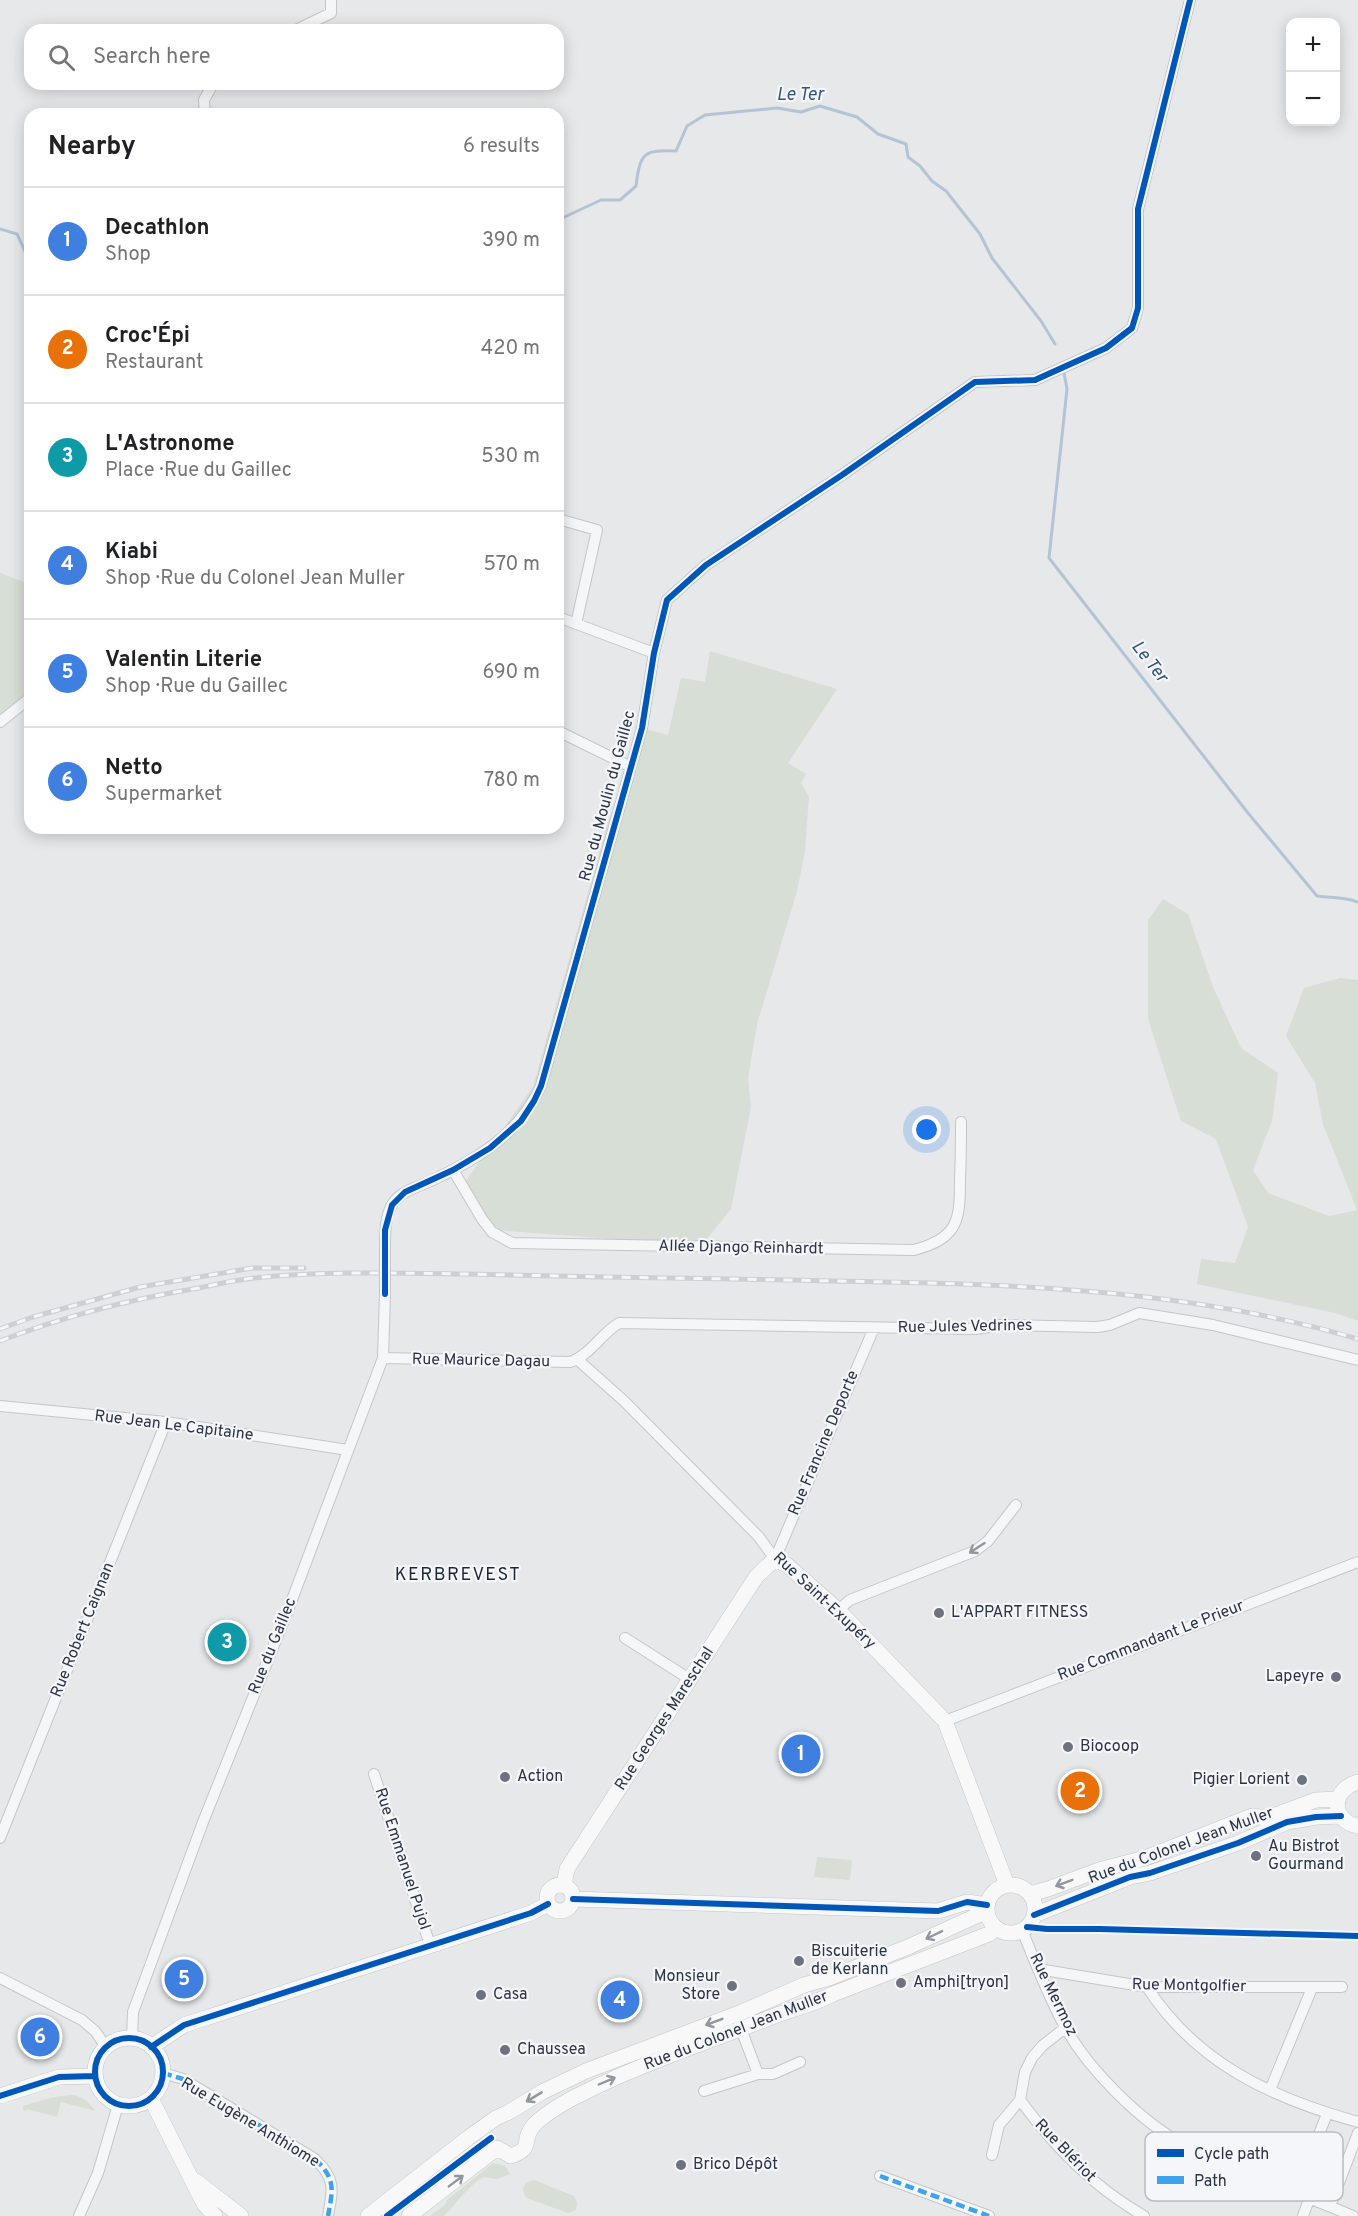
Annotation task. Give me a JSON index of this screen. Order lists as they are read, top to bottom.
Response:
{
  "streets": {
    "main road": ["Rue Saint-Exupéry", "Rue Georges Mareschal", "Rue du Colonel Jean Muller"],
    "street": [
      "Rue du Moulin du Gaillec",
      "Allée Django Reinhardt",
      "Rue Jules Vedrines",
      "Rue Maurice Dagau",
      "Rue Jean Le Capitaine",
      "Rue Francine Deporte",
      "Rue Robert Caignan",
      "Rue Commandant Le Prieur",
      "Rue du Gaillec",
      "Rue Emmanuel Pujol",
      "Rue Montgolfier",
      "Rue Mermoz",
      "Rue Eugène Anthiome",
      "Rue Blériot"
    ]
  },
  "crossings": [
    ["Rue du Moulin du Gaillec", "Allée Django Reinhardt"],
    ["Rue du Moulin du Gaillec", "Rue du Gaillec"],
    ["Rue Jules Vedrines", "Rue Maurice Dagau"],
    ["Rue Jules Vedrines", "Rue Francine Deporte"],
    ["Rue Jules Vedrines", "Rue Saint-Exupéry"],
    ["Rue Maurice Dagau", "Rue Saint-Exupéry"],
    ["Rue Maurice Dagau", "Rue du Gaillec"],
    ["Rue Jean Le Capitaine", "Rue Robert Caignan"],
    ["Rue Jean Le Capitaine", "Rue du Gaillec"],
    ["Rue Francine Deporte", "Rue Saint-Exupéry"],
    ["Rue Francine Deporte", "Rue Georges Mareschal"],
    ["Rue Saint-Exupéry", "Rue Commandant Le Prieur"],
    ["Rue Saint-Exupéry", "Rue Georges Mareschal"],
    ["Rue Saint-Exupéry", "Rue du Colonel Jean Muller"],
    ["Rue Saint-Exupéry", "Rue Mermoz"],
    ["Rue du Gaillec", "Rue Eugène Anthiome"],
    ["Rue du Colonel Jean Muller", "Rue Mermoz"],
    ["Rue Montgolfier", "Rue Mermoz"]
  ],
  "districts": ["KERBREVEST"],
  "water": ["Le Ter"],
  "places": [
    "L'APPART FITNESS",
    "Lapeyre",
    "Biocoop",
    "Action",
    "Pigier Lorient",
    "Au Bistrot Gourmand",
    "Biscuiterie de Kerlann",
    "Amphi[tryon]",
    "Monsieur Store",
    "Casa",
    "Chaussea",
    "Brico Dépôt"
  ],
  "legend": ["Cycle path", "Path"],
  "page": {
    "map_buttons": ["+", "−"],
    "search": "Search here",
    "heading": ["Nearby", "6 results"],
    "list": [
      {
        "mark": "1",
        "name": "Decathlon",
        "note": "Shop",
        "value": "390 m"
      },
      {
        "mark": "2",
        "name": "Croc'Épi",
        "note": "Restaurant",
        "value": "420 m"
      },
      {
        "mark": "3",
        "name": "L'Astronome",
        "note": "Place · Rue du Gaillec",
        "value": "530 m"
      },
      {
        "mark": "4",
        "name": "Kiabi",
        "note": "Shop · Rue du Colonel Jean Muller",
        "value": "570 m"
      },
      {
        "mark": "5",
        "name": "Valentin Literie",
        "note": "Shop · Rue du Gaillec",
        "value": "690 m"
      },
      {
        "mark": "6",
        "name": "Netto",
        "note": "Supermarket",
        "value": "780 m"
      }
    ],
    "pins": [
      "3",
      "1",
      "2",
      "5",
      "4",
      "6"
    ]
  }
}
